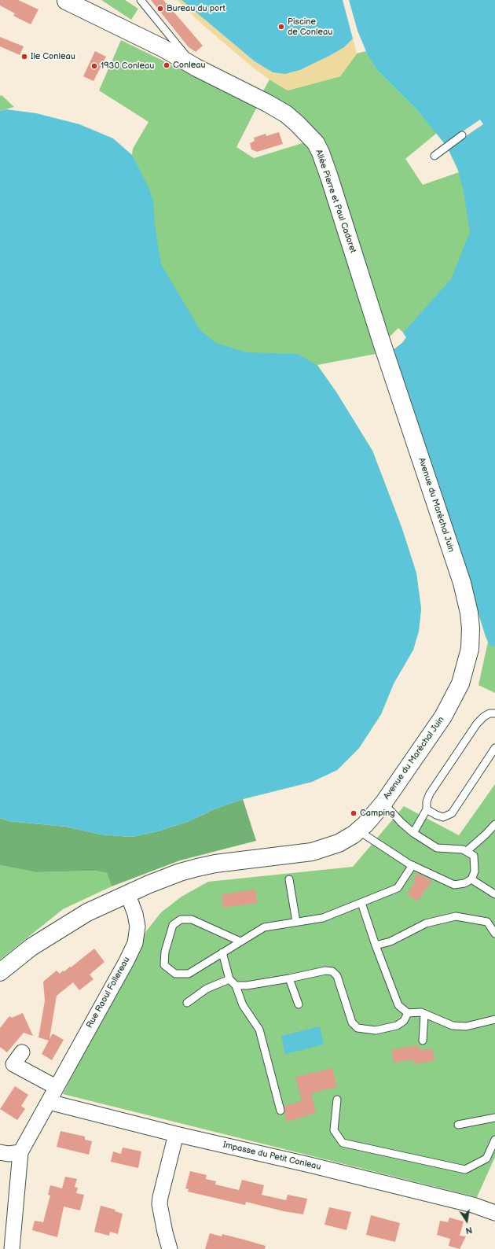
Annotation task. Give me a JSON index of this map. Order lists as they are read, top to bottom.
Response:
{
  "streets": {
    "street": [
      "Allée Pierre et Paul Cadoret",
      "Avenue du Maréchal Juin",
      "Rue Raoul Follereau",
      "Impasse du Petit Conleau"
    ]
  },
  "crossings": [
    ["Allée Pierre et Paul Cadoret", "Avenue du Maréchal Juin"],
    ["Avenue du Maréchal Juin", "Rue Raoul Follereau"],
    ["Rue Raoul Follereau", "Impasse du Petit Conleau"]
  ],
  "places": [
    "Bureau du port",
    "Piscine de Conleau",
    "Ile Conleau",
    "Conleau",
    "1930 Conleau",
    "Camping"
  ],
  "north": "bottom"
}
